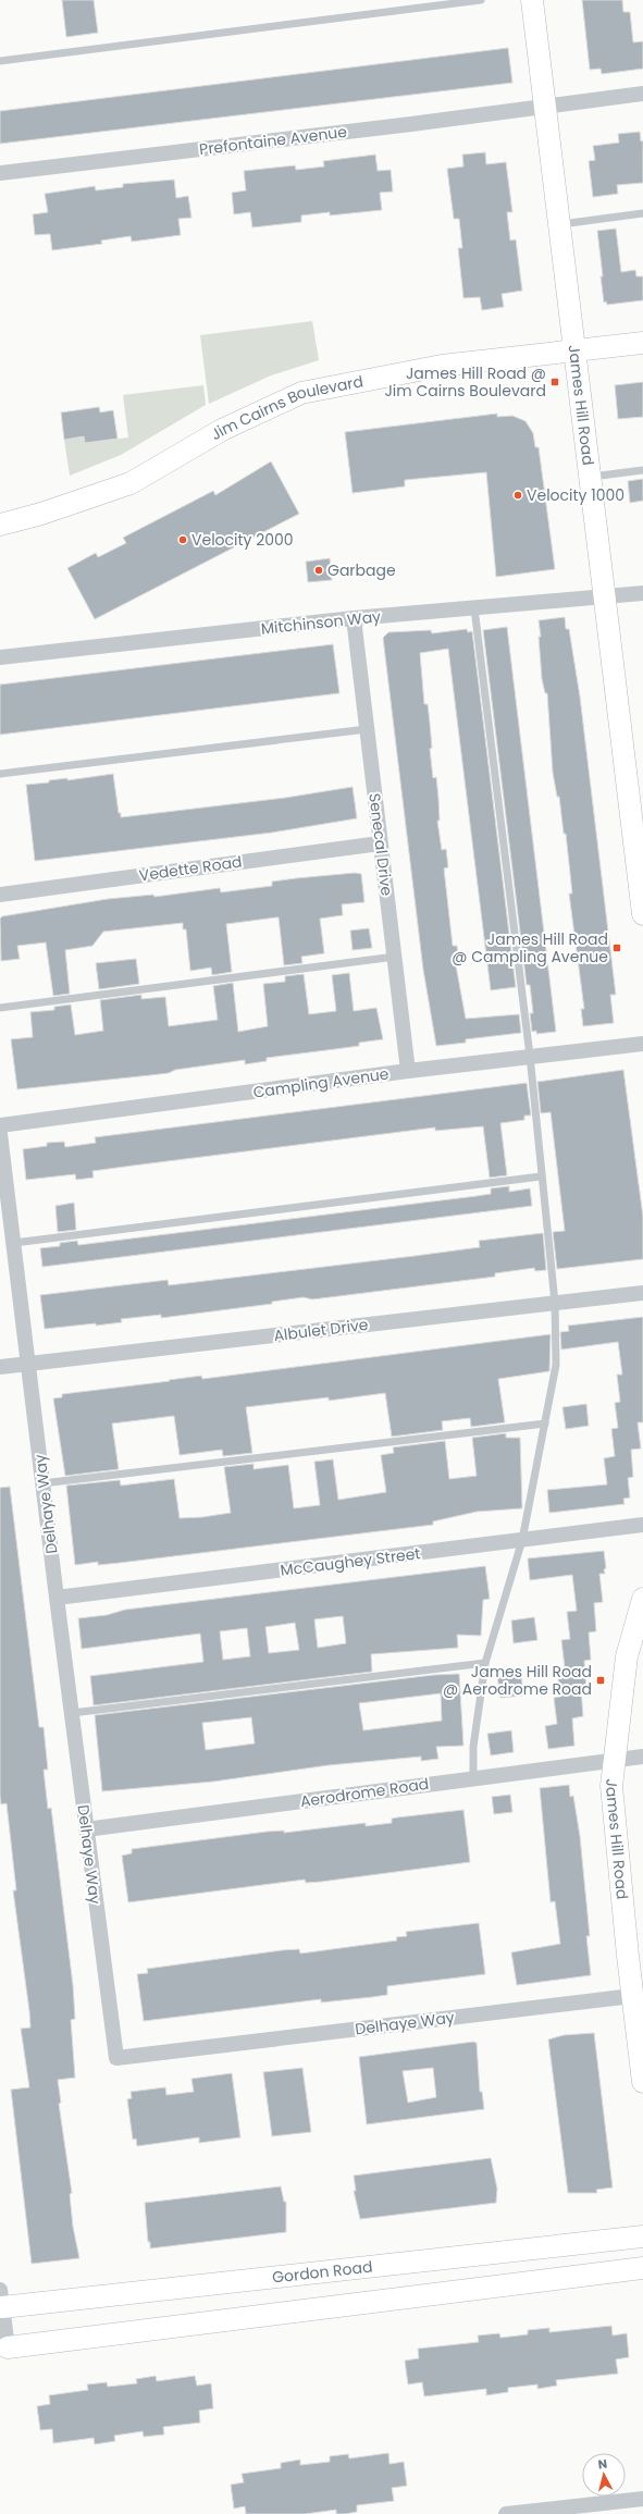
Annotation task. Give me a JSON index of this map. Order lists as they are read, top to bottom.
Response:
{
  "streets": {
    "street": [
      "Prefontaine Avenue",
      "James Hill Road",
      "Jim Cairns Boulevard",
      "Mitchinson Way",
      "Senecal Drive",
      "Vedette Road",
      "Campling Avenue",
      "Albulet Drive",
      "Delhaye Way",
      "McCaughey Street",
      "Aerodrome Road",
      "Gordon Road"
    ]
  },
  "crossings": [
    ["Prefontaine Avenue", "James Hill Road"],
    ["James Hill Road", "Jim Cairns Boulevard"],
    ["James Hill Road", "Mitchinson Way"],
    ["James Hill Road", "Delhaye Way"],
    ["James Hill Road", "Aerodrome Road"],
    ["Mitchinson Way", "Senecal Drive"],
    ["Senecal Drive", "Vedette Road"],
    ["Senecal Drive", "Campling Avenue"],
    ["Albulet Drive", "Delhaye Way"],
    ["Delhaye Way", "McCaughey Street"],
    ["Delhaye Way", "Aerodrome Road"]
  ],
  "places": {
    "transit": ["James Hill Road @ Jim Cairns Boulevard", "James Hill Road @ Campling Avenue", "James Hill Road @ Aerodrome Road"],
    "other": ["Velocity 1000", "Velocity 2000", "Garbage"]
  },
  "north": "top"
}
